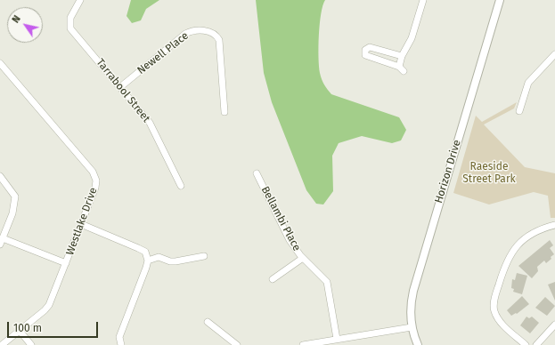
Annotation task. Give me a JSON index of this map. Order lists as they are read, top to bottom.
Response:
{
  "streets": {
    "street": [
      "Newell Place",
      "Tarrabool Street",
      "Horizon Drive",
      "Bellambi Place",
      "Westlake Drive"
    ]
  },
  "crossings": [
    ["Newell Place", "Tarrabool Street"]
  ],
  "parks": ["Raeside Street Park"],
  "scale_bar": "100 m",
  "north": "top left"
}
